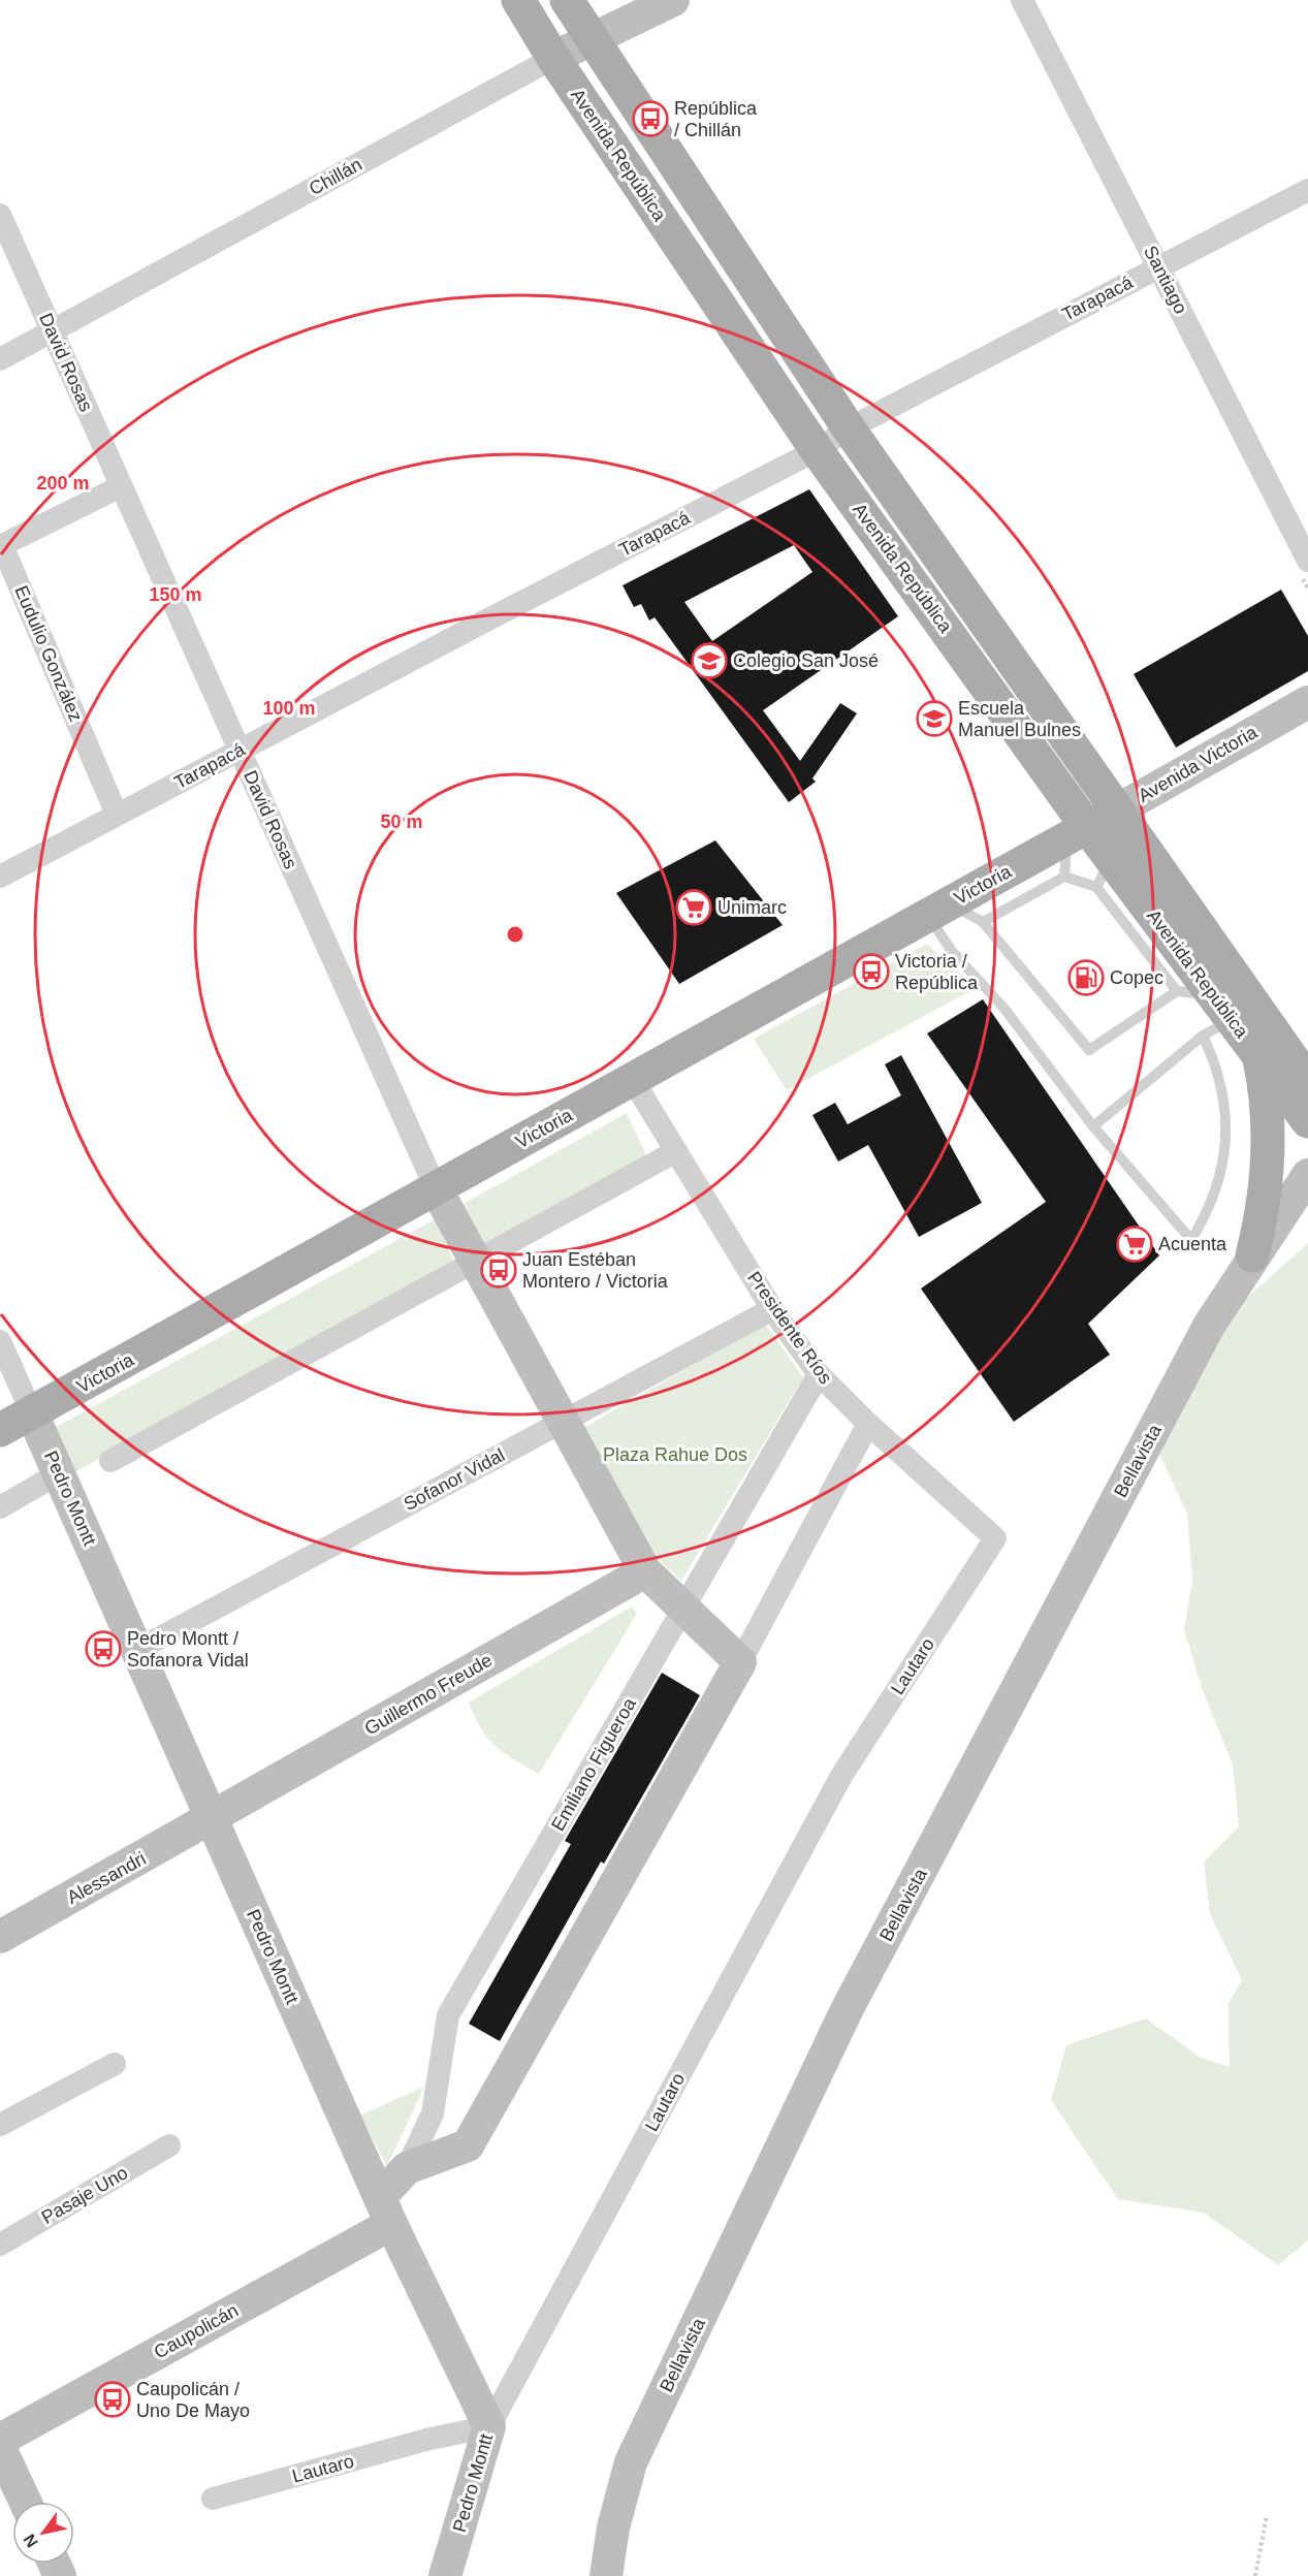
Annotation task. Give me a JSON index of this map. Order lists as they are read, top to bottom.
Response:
{
  "streets": {
    "main road": ["Avenida República", "Avenida Victoria", "Victoria"],
    "street": [
      "Chillán",
      "Santiago",
      "Tarapacá",
      "David Rosas",
      "Eudulio González",
      "Presidente Ríos",
      "Bellavista",
      "Sofanor Vidal",
      "Pedro Montt",
      "Lautaro",
      "Guillermo Freude",
      "Emiliano Figueroa",
      "Alessandri",
      "Pasaje Uno",
      "Caupolicán"
    ]
  },
  "crossings": [
    ["Avenida República", "Chillán"],
    ["Avenida República", "Tarapacá"],
    ["Avenida República", "Avenida Victoria"],
    ["Avenida República", "Victoria"],
    ["Chillán", "David Rosas"],
    ["Santiago", "Tarapacá"],
    ["Tarapacá", "David Rosas"],
    ["Tarapacá", "Eudulio González"],
    ["David Rosas", "Eudulio González"],
    ["David Rosas", "Victoria"],
    ["Avenida Victoria", "Victoria"],
    ["Victoria", "Presidente Ríos"],
    ["Victoria", "Pedro Montt"],
    ["Presidente Ríos", "Sofanor Vidal"],
    ["Presidente Ríos", "Lautaro"],
    ["Presidente Ríos", "Emiliano Figueroa"],
    ["Sofanor Vidal", "Pedro Montt"],
    ["Pedro Montt", "Lautaro"],
    ["Pedro Montt", "Guillermo Freude"],
    ["Pedro Montt", "Emiliano Figueroa"],
    ["Pedro Montt", "Alessandri"],
    ["Pedro Montt", "Caupolicán"],
    ["Guillermo Freude", "Alessandri"],
    ["Emiliano Figueroa", "Caupolicán"]
  ],
  "parks": ["Plaza Rahue Dos"],
  "places": {
    "bus stop": [
      "República / Chillán",
      "Victoria / República",
      "Juan Estéban Montero / Victoria",
      "Pedro Montt / Sofanora Vidal",
      "Caupolicán / Uno De Mayo"
    ],
    "school or university": ["Colegio San José", "Escuela Manuel Bulnes"],
    "supermarket": ["Unimarc", "Acuenta"],
    "fuel station": ["Copec"]
  },
  "north": "bottom left",
  "rings": [
    "200 m",
    "150 m",
    "100 m",
    "50 m"
  ]
}
